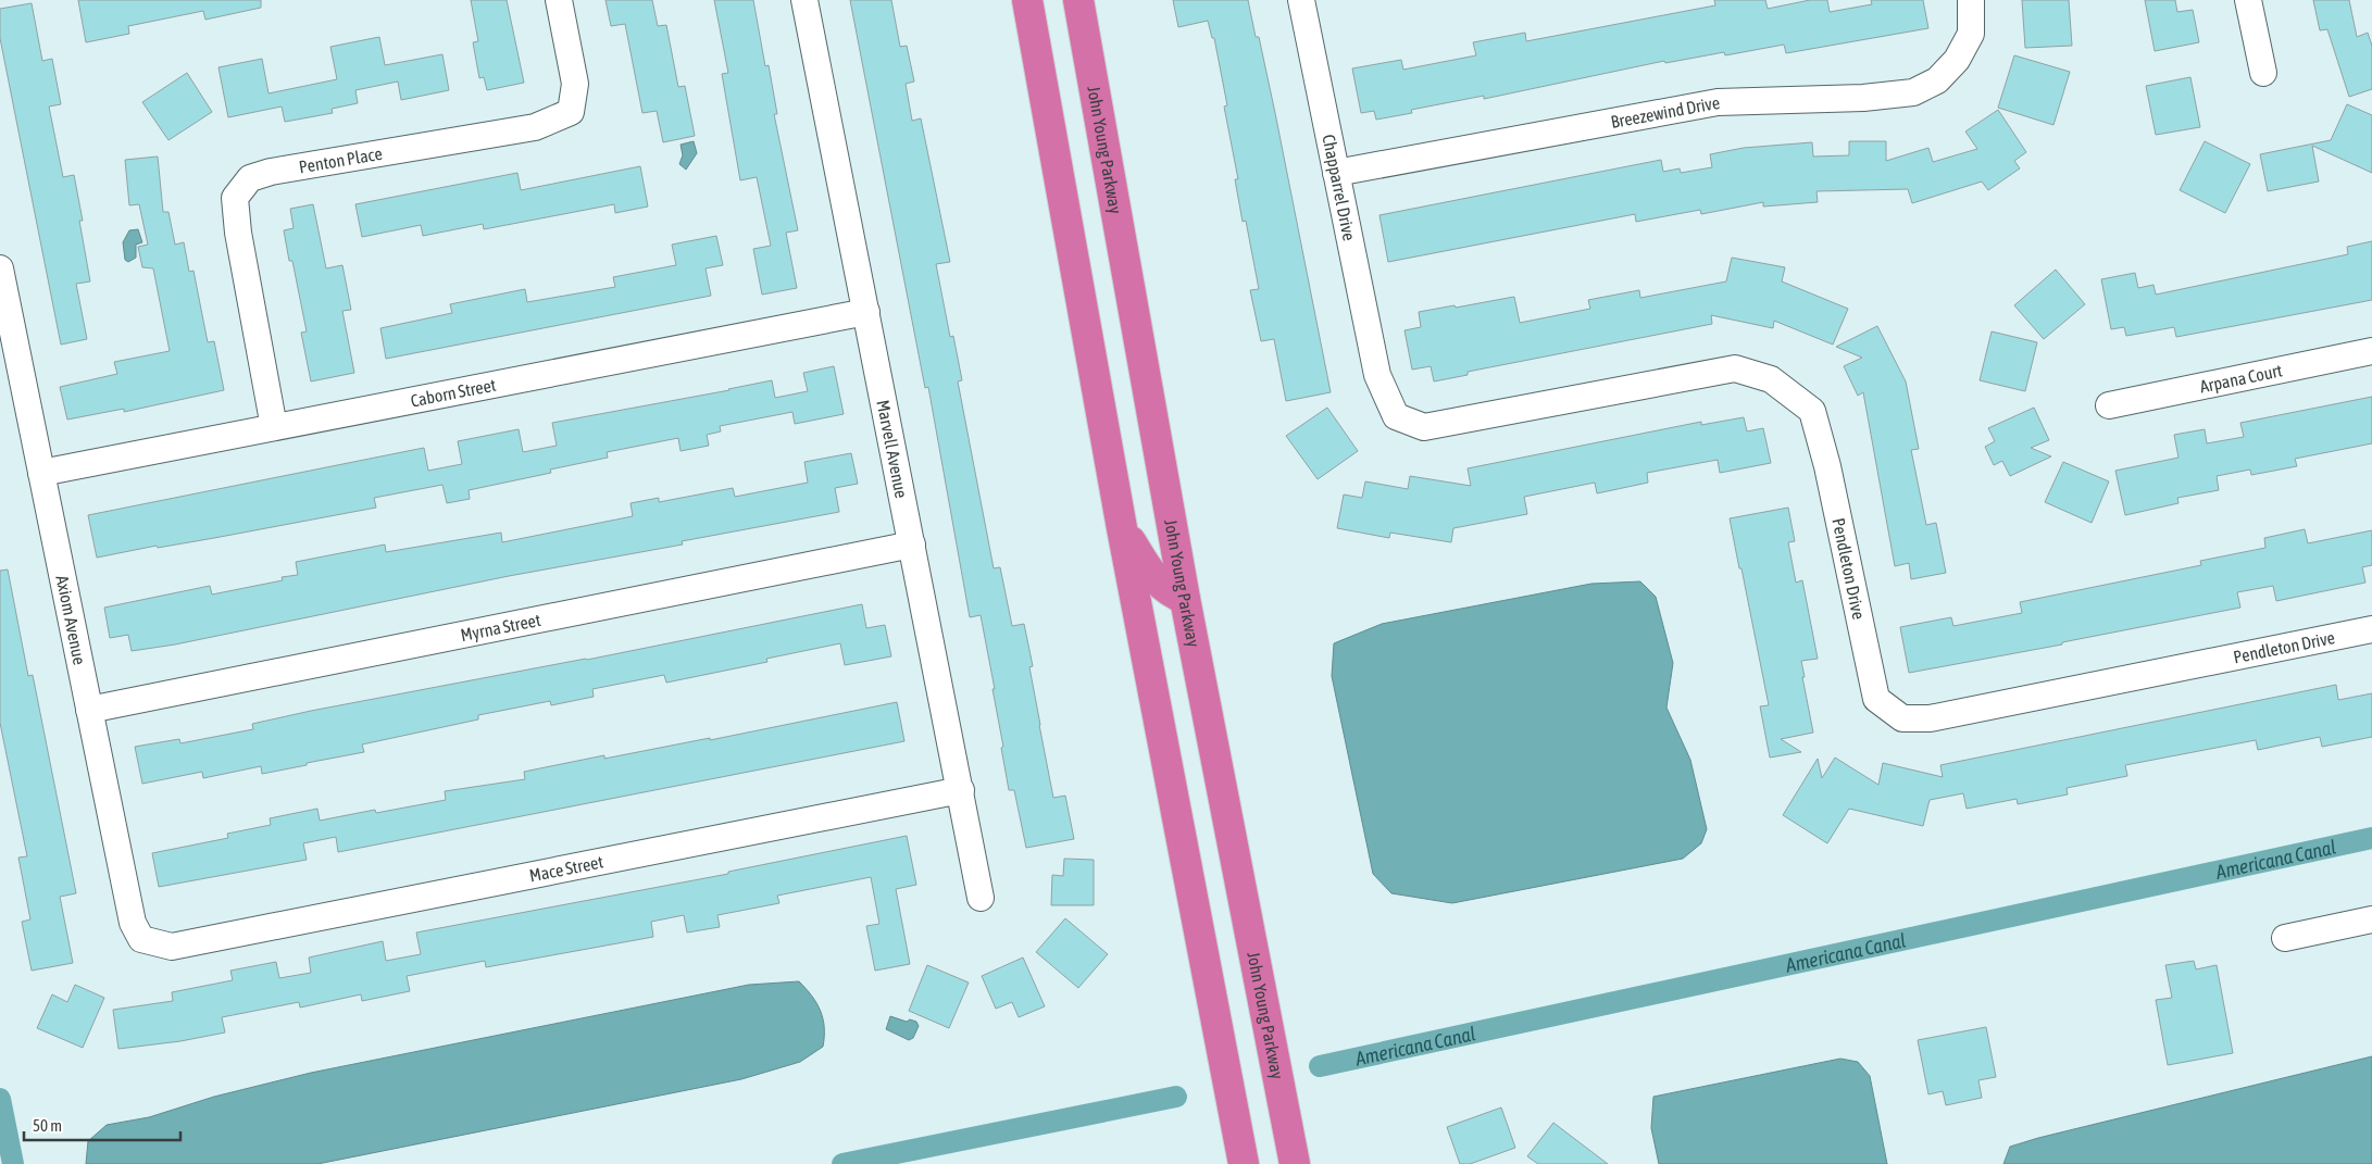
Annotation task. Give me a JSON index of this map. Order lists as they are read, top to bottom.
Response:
{
  "streets": {
    "highway": ["John Young Parkway"],
    "street": [
      "Breezewind Drive",
      "Penton Place",
      "Chapparrel Drive",
      "Arpana Court",
      "Caborn Street",
      "Marvell Avenue",
      "Pendleton Drive",
      "Axiom Avenue",
      "Myrna Street",
      "Mace Street"
    ]
  },
  "crossings": [
    ["Breezewind Drive", "Chapparrel Drive"],
    ["Penton Place", "Caborn Street"],
    ["Chapparrel Drive", "Pendleton Drive"],
    ["Caborn Street", "Marvell Avenue"],
    ["Caborn Street", "Axiom Avenue"],
    ["Marvell Avenue", "Myrna Street"],
    ["Marvell Avenue", "Mace Street"],
    ["Axiom Avenue", "Myrna Street"],
    ["Axiom Avenue", "Mace Street"]
  ],
  "water": ["Americana Canal"],
  "scale_bar": "50 m"
}
